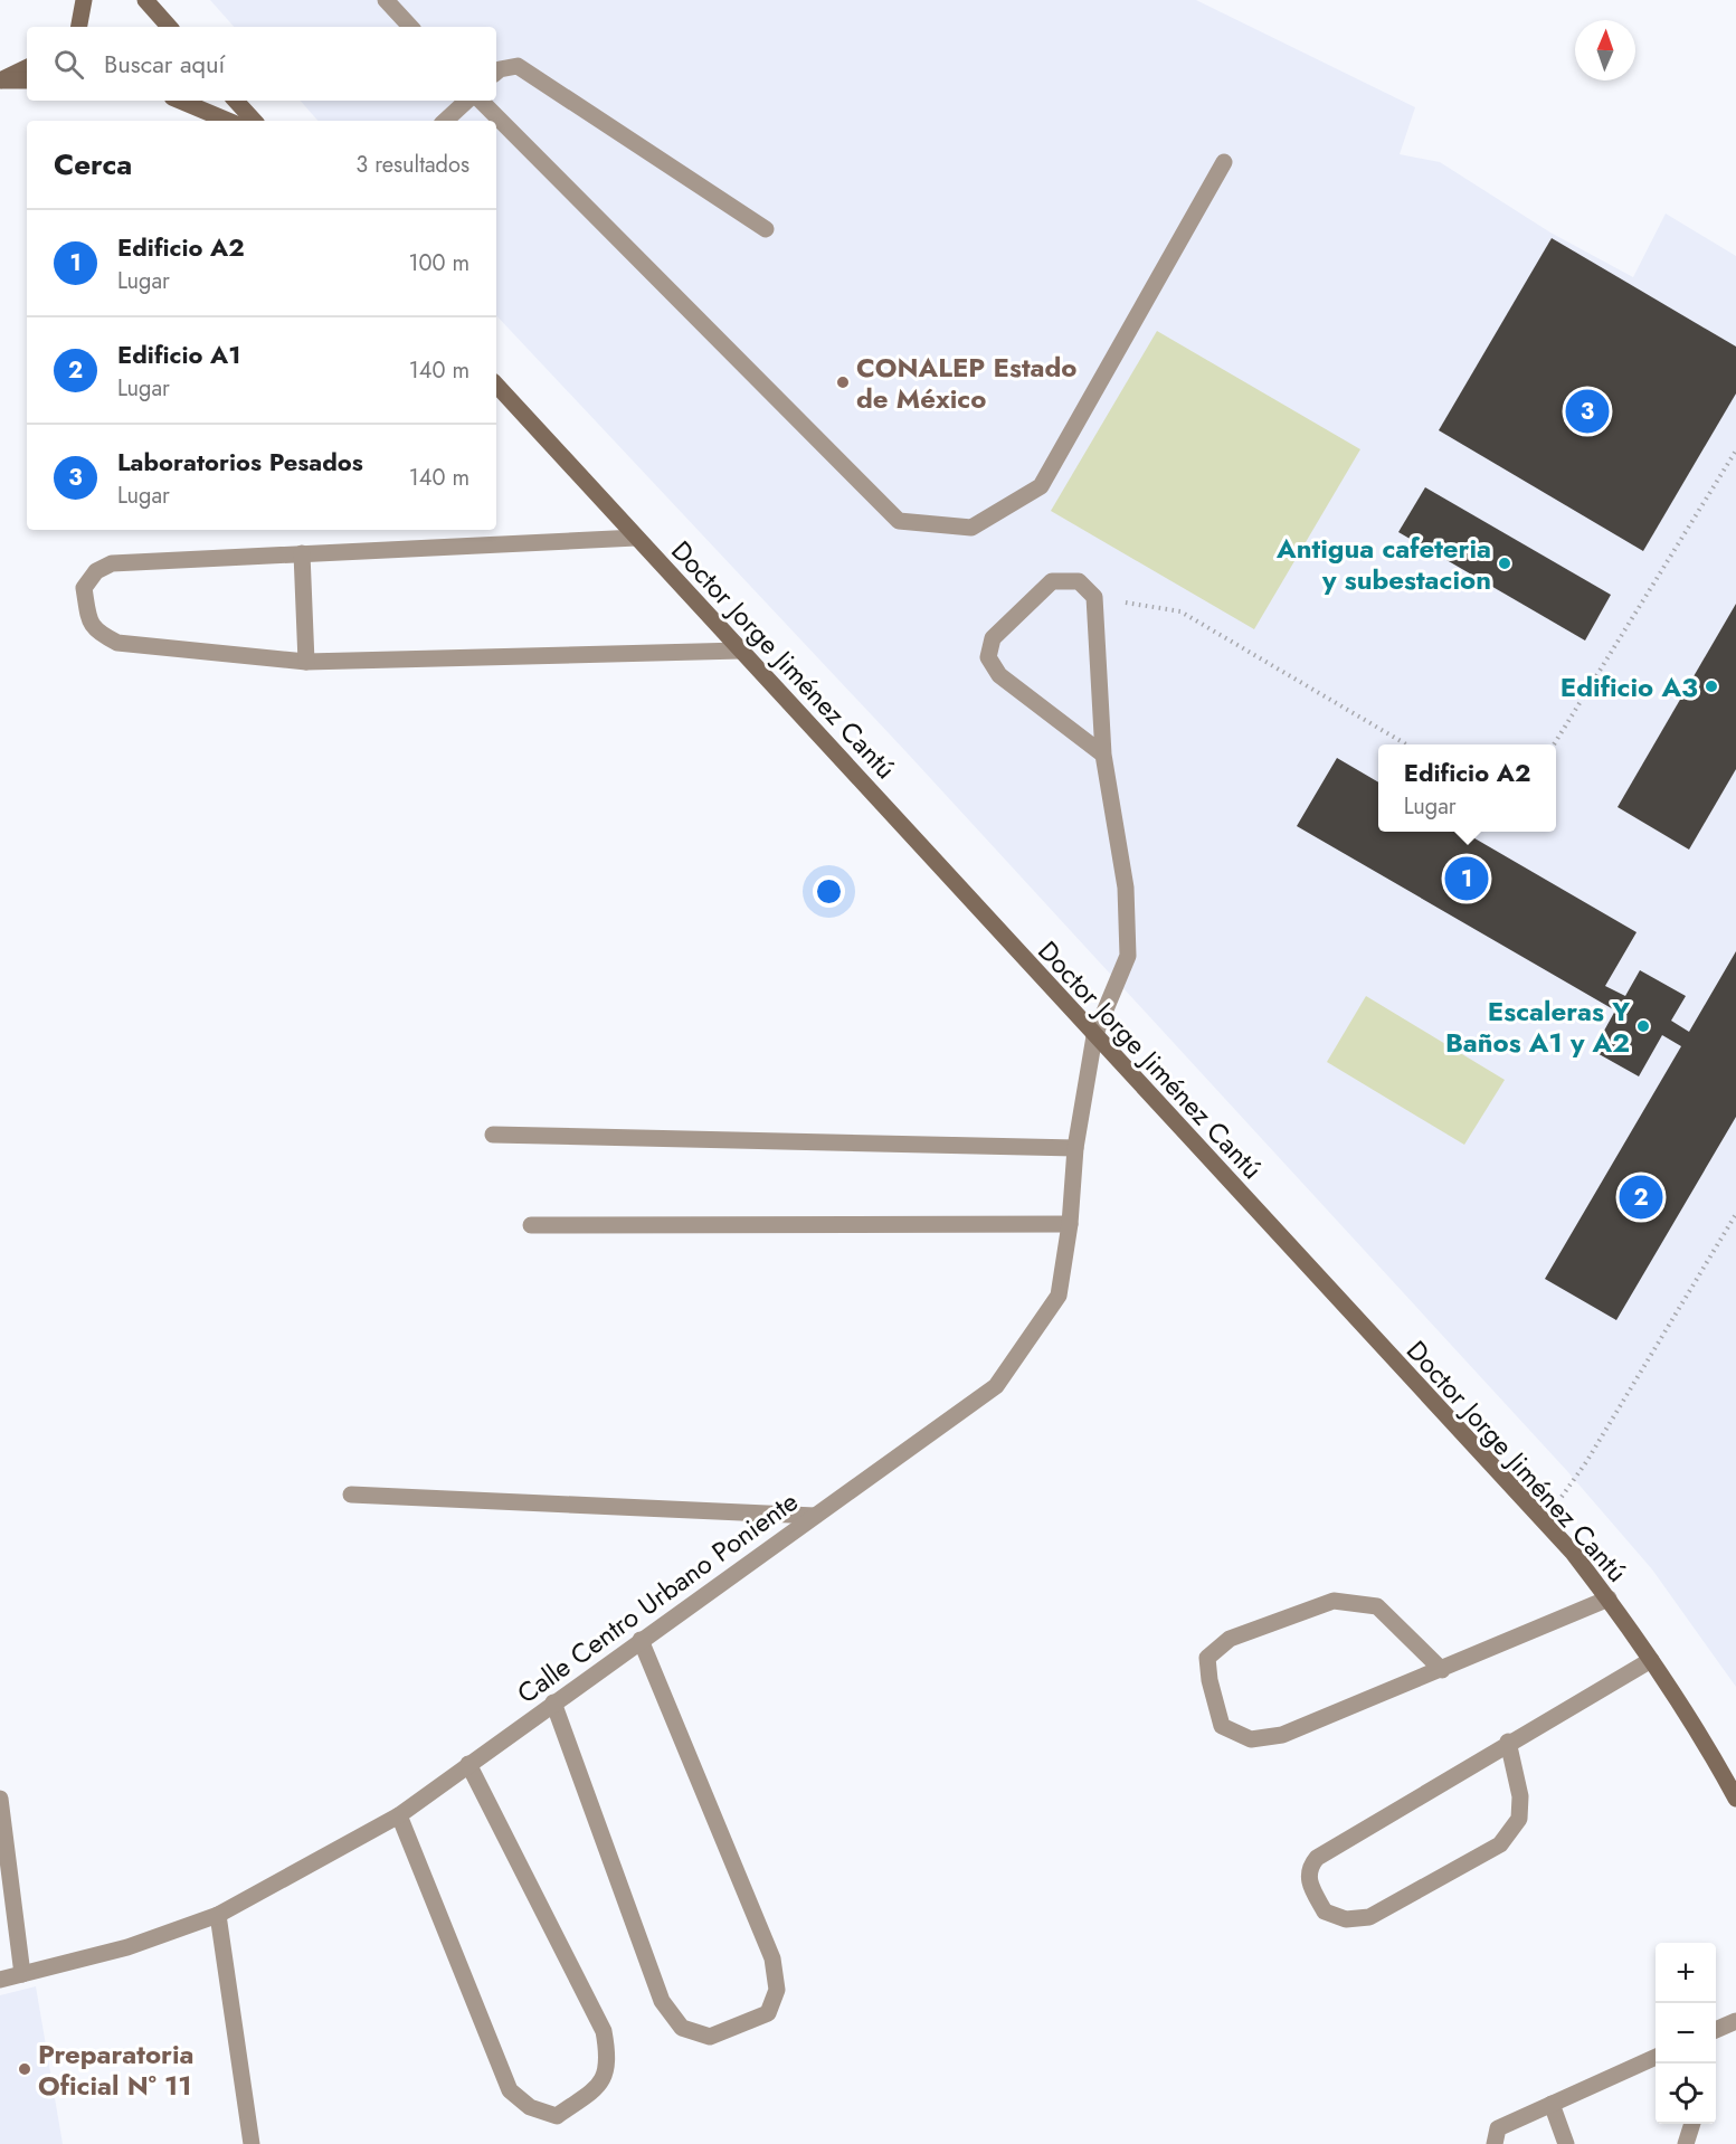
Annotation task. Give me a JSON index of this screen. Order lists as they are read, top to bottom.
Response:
{
  "streets": {
    "main road": ["Doctor Jorge Jiménez Cantú"],
    "street": ["Calle Centro Urbano Poniente"]
  },
  "crossings": [
    ["Doctor Jorge Jiménez Cantú", "Calle Centro Urbano Poniente"]
  ],
  "places": [
    "CONALEP Estado de México",
    "Antigua cafeteria y subestacion",
    "Edificio A3",
    "Escaleras Y Baños A1 y A2",
    "Preparatoria Oficial N° 11"
  ],
  "north": "top",
  "page": {
    "search": "Buscar aquí",
    "heading": ["Cerca", "3 resultados"],
    "list": [
      {
        "mark": "1",
        "name": "Edificio A2",
        "note": "Lugar",
        "value": "100 m"
      },
      {
        "mark": "2",
        "name": "Edificio A1",
        "note": "Lugar",
        "value": "140 m"
      },
      {
        "mark": "3",
        "name": "Laboratorios Pesados",
        "note": "Lugar",
        "value": "140 m"
      }
    ],
    "pins": ["3", "1", "2"],
    "popup": ["Edificio A2", "Lugar"],
    "map_buttons": ["+", "−"]
  }
}
